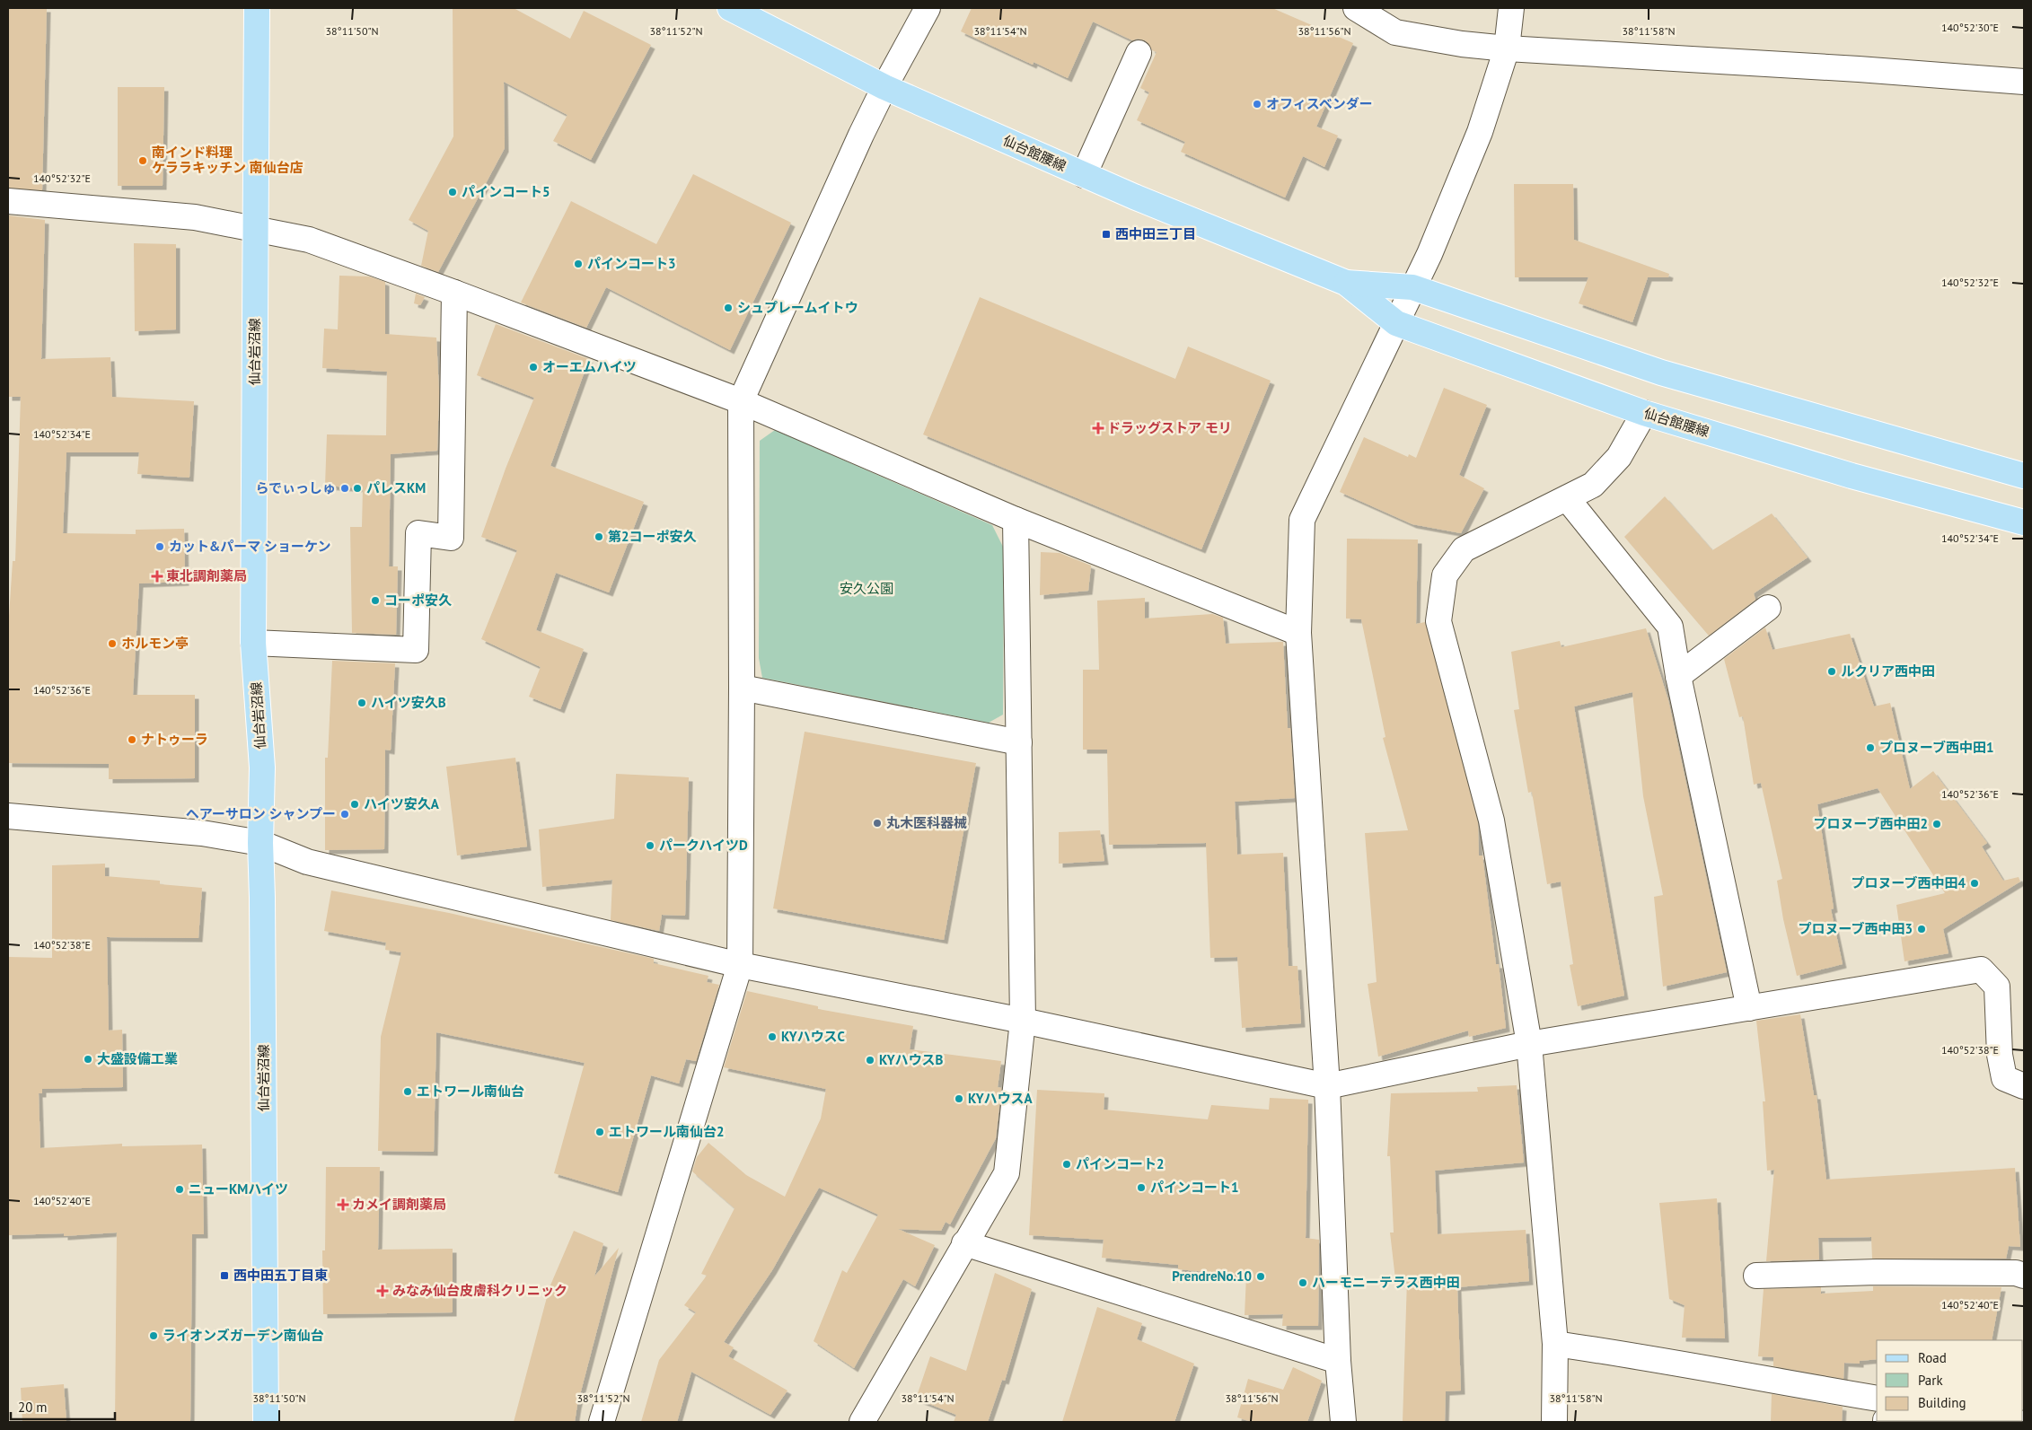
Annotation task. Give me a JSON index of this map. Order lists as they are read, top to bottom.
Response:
{
  "streets": {
    "main road": ["仙台館腰線", "仙台岩沼線"]
  },
  "parks": ["安久公園"],
  "places": {
    "other": [
      "オフィスベンダー",
      "南インド料理 ケララキッチン 南仙台店",
      "パインコート5",
      "パインコート3",
      "シュプレームイトウ",
      "オーエムハイツ",
      "らでぃっしゅ",
      "パレスKM",
      "第2コーポ安久",
      "カット&パーマ ショーケン",
      "コーポ安久",
      "ホルモン亭",
      "ルクリア西中田",
      "ハイツ安久B",
      "ナトゥーラ",
      "プロヌーブ西中田1",
      "ハイツ安久A",
      "ヘアーサロン シャンプー",
      "丸木医科器械",
      "プロヌーブ西中田2",
      "パークハイツD",
      "プロヌーブ西中田4",
      "プロヌーブ西中田3",
      "KYハウスC",
      "大盛設備工業",
      "KYハウスB",
      "エトワール南仙台",
      "KYハウスA",
      "エトワール南仙台2",
      "パインコート2",
      "パインコート1",
      "ニューKMハイツ",
      "PrendreNo.10",
      "ハーモニーテラス西中田",
      "ライオンズガーデン南仙台"
    ],
    "transit": ["西中田三丁目", "西中田五丁目東"],
    "health": [
      "ドラッグストア モリ",
      "東北調剤薬局",
      "カメイ調剤薬局",
      "みなみ仙台皮膚科クリニック"
    ]
  },
  "legend": ["Road", "Park", "Building"],
  "scale_bar": "20 m",
  "coordinates": [
    "140°52'30\"E",
    "38°11'50\"N",
    "38°11'52\"N",
    "38°11'54\"N",
    "38°11'56\"N",
    "38°11'58\"N",
    "140°52'32\"E",
    "140°52'34\"E",
    "140°52'36\"E",
    "140°52'38\"E",
    "140°52'40\"E"
  ]
}
